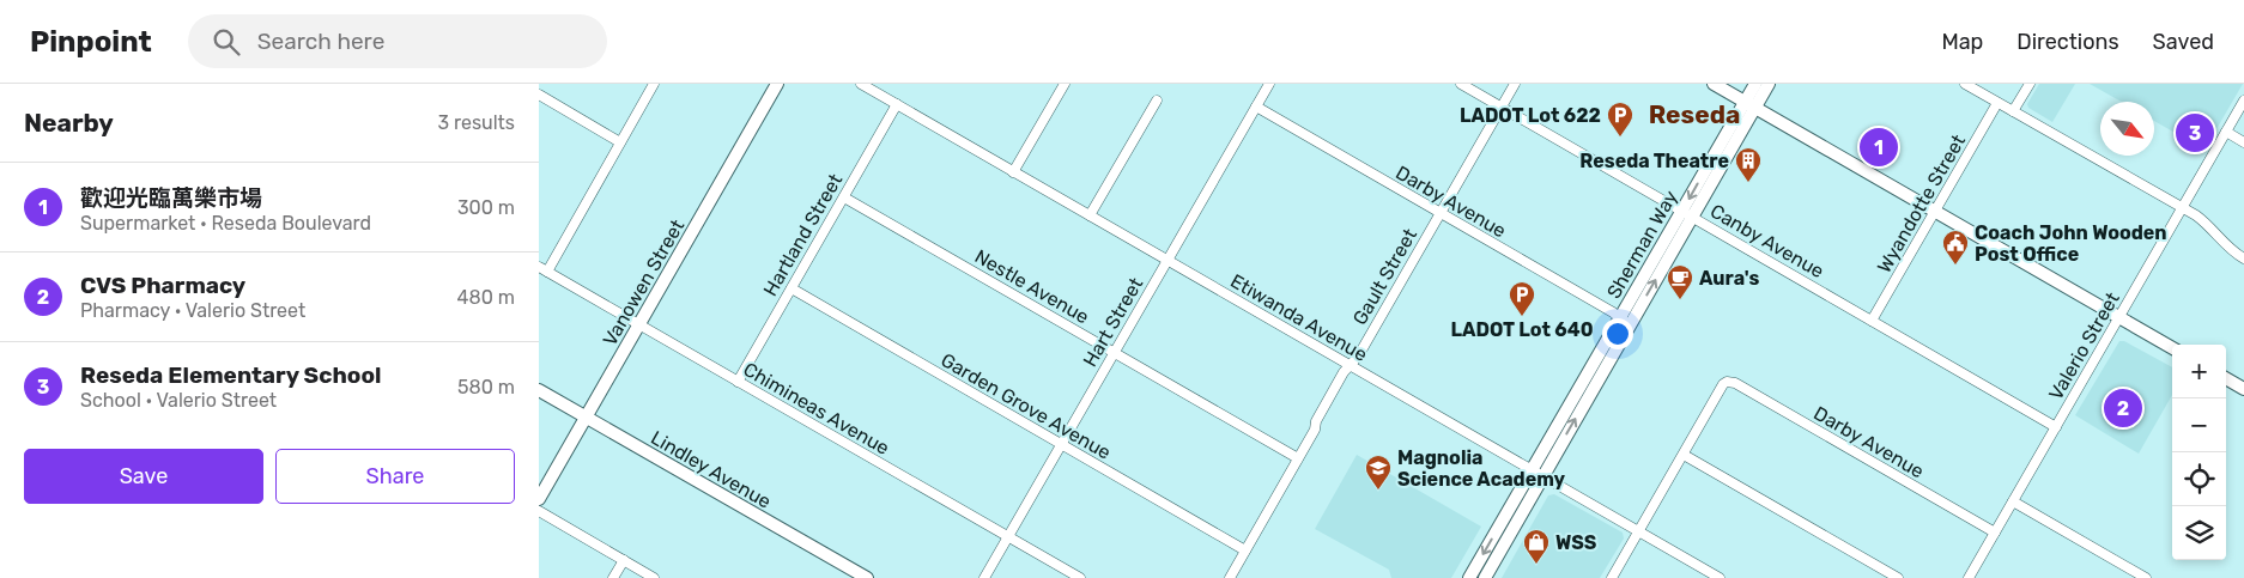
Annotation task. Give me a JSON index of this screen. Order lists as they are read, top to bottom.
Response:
{
  "streets": {
    "main road": ["Sherman Way", "Vanowen Street", "Lindley Avenue"],
    "street": [
      "Darby Avenue",
      "Wyandotte Street",
      "Hartland Street",
      "Canby Avenue",
      "Gault Street",
      "Nestle Avenue",
      "Etiwanda Avenue",
      "Hart Street",
      "Valerio Street",
      "Garden Grove Avenue",
      "Chimineas Avenue"
    ]
  },
  "crossings": [
    ["Darby Avenue", "Sherman Way"],
    ["Darby Avenue", "Gault Street"],
    ["Darby Avenue", "Hart Street"],
    ["Darby Avenue", "Valerio Street"],
    ["Wyandotte Street", "Canby Avenue"],
    ["Hartland Street", "Nestle Avenue"],
    ["Hartland Street", "Etiwanda Avenue"],
    ["Hartland Street", "Garden Grove Avenue"],
    ["Hartland Street", "Chimineas Avenue"],
    ["Canby Avenue", "Sherman Way"],
    ["Canby Avenue", "Gault Street"],
    ["Canby Avenue", "Valerio Street"],
    ["Sherman Way", "Etiwanda Avenue"],
    ["Gault Street", "Nestle Avenue"],
    ["Gault Street", "Etiwanda Avenue"],
    ["Gault Street", "Garden Grove Avenue"],
    ["Vanowen Street", "Chimineas Avenue"],
    ["Vanowen Street", "Lindley Avenue"],
    ["Nestle Avenue", "Hart Street"],
    ["Etiwanda Avenue", "Hart Street"],
    ["Hart Street", "Garden Grove Avenue"],
    ["Hart Street", "Chimineas Avenue"]
  ],
  "districts": ["Reseda"],
  "places": {
    "parking": ["LADOT Lot 622", "LADOT Lot 640"],
    "building": ["Reseda Theatre"],
    "public building": ["Coach John Wooden Post Office"],
    "cafe": ["Aura's"],
    "school or university": ["Magnolia Science Academy"],
    "shop": ["WSS"]
  },
  "north": "bottom right",
  "page": {
    "header": "Pinpoint",
    "search": "Search here",
    "nav": ["Map", "Directions", "Saved"],
    "heading": ["Nearby", "3 results"],
    "pins": ["3", "1", "2"],
    "list": [
      {
        "mark": "1",
        "name": "歡迎光臨萬樂市場",
        "note": "Supermarket · Reseda Boulevard",
        "value": "300 m"
      },
      {
        "mark": "2",
        "name": "CVS Pharmacy",
        "note": "Pharmacy · Valerio Street",
        "value": "480 m"
      },
      {
        "mark": "3",
        "name": "Reseda Elementary School",
        "note": "School · Valerio Street",
        "value": "580 m"
      }
    ],
    "map_buttons": ["+", "−"],
    "buttons": ["Save", "Share"]
  }
}
